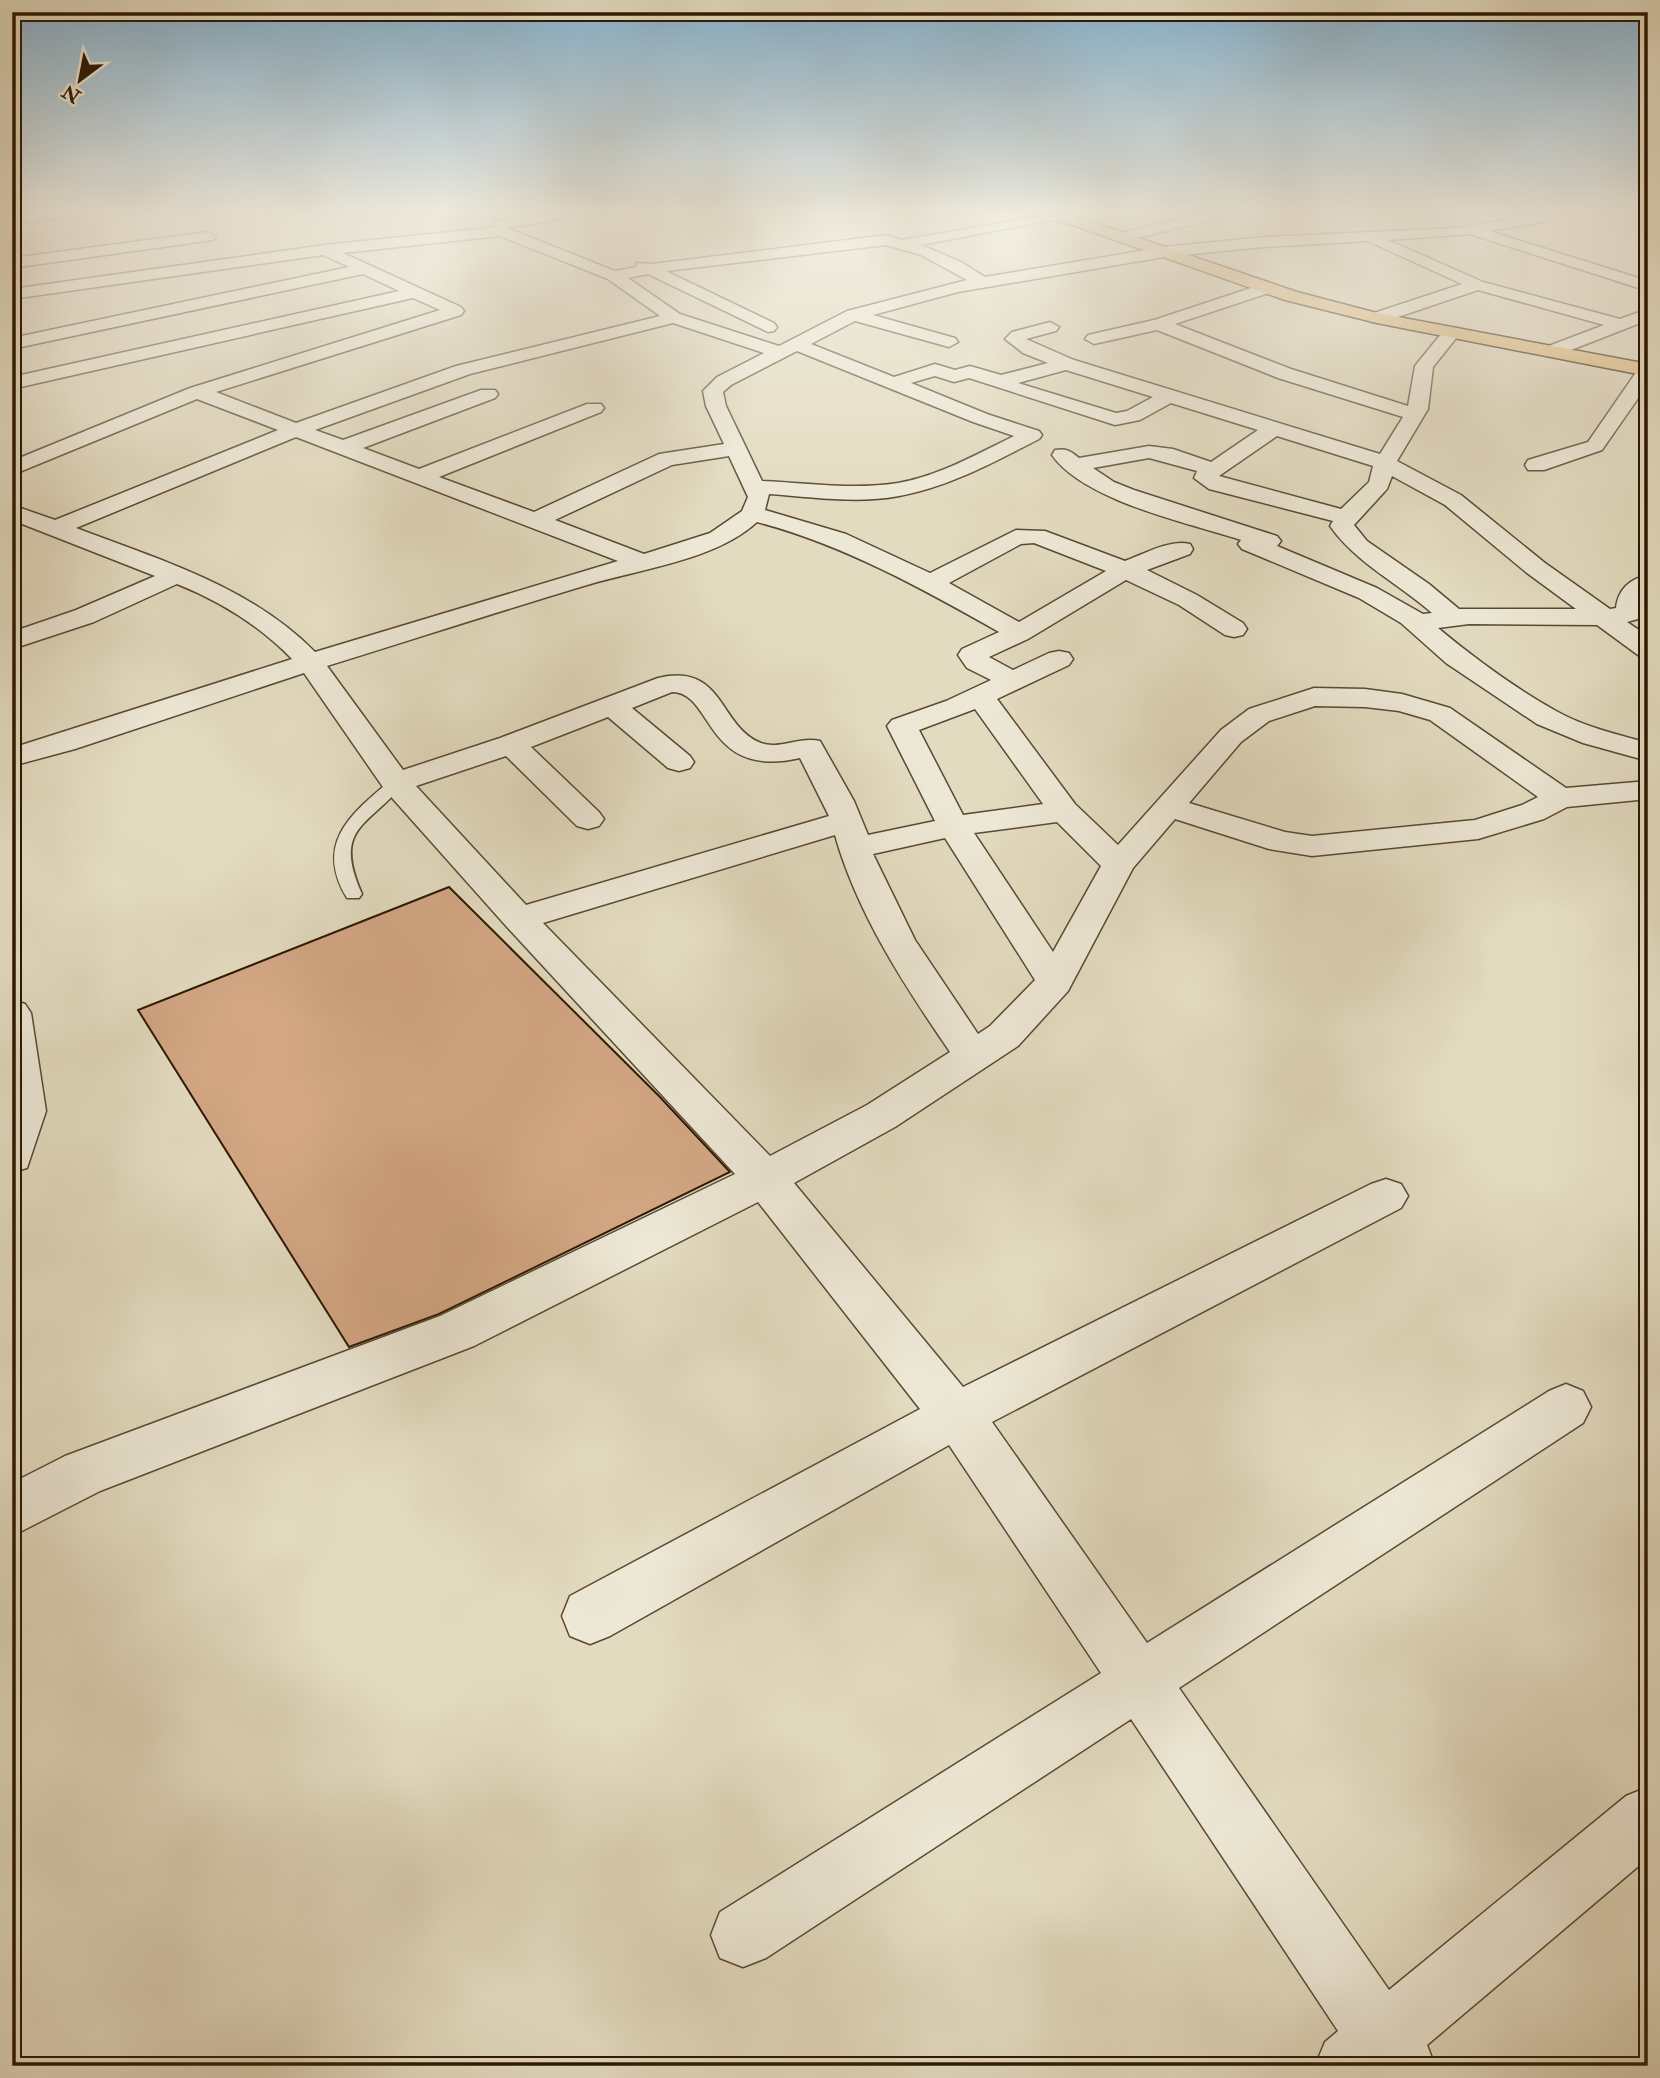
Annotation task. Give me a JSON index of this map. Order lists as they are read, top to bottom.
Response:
{
  "north": "bottom left"
}
